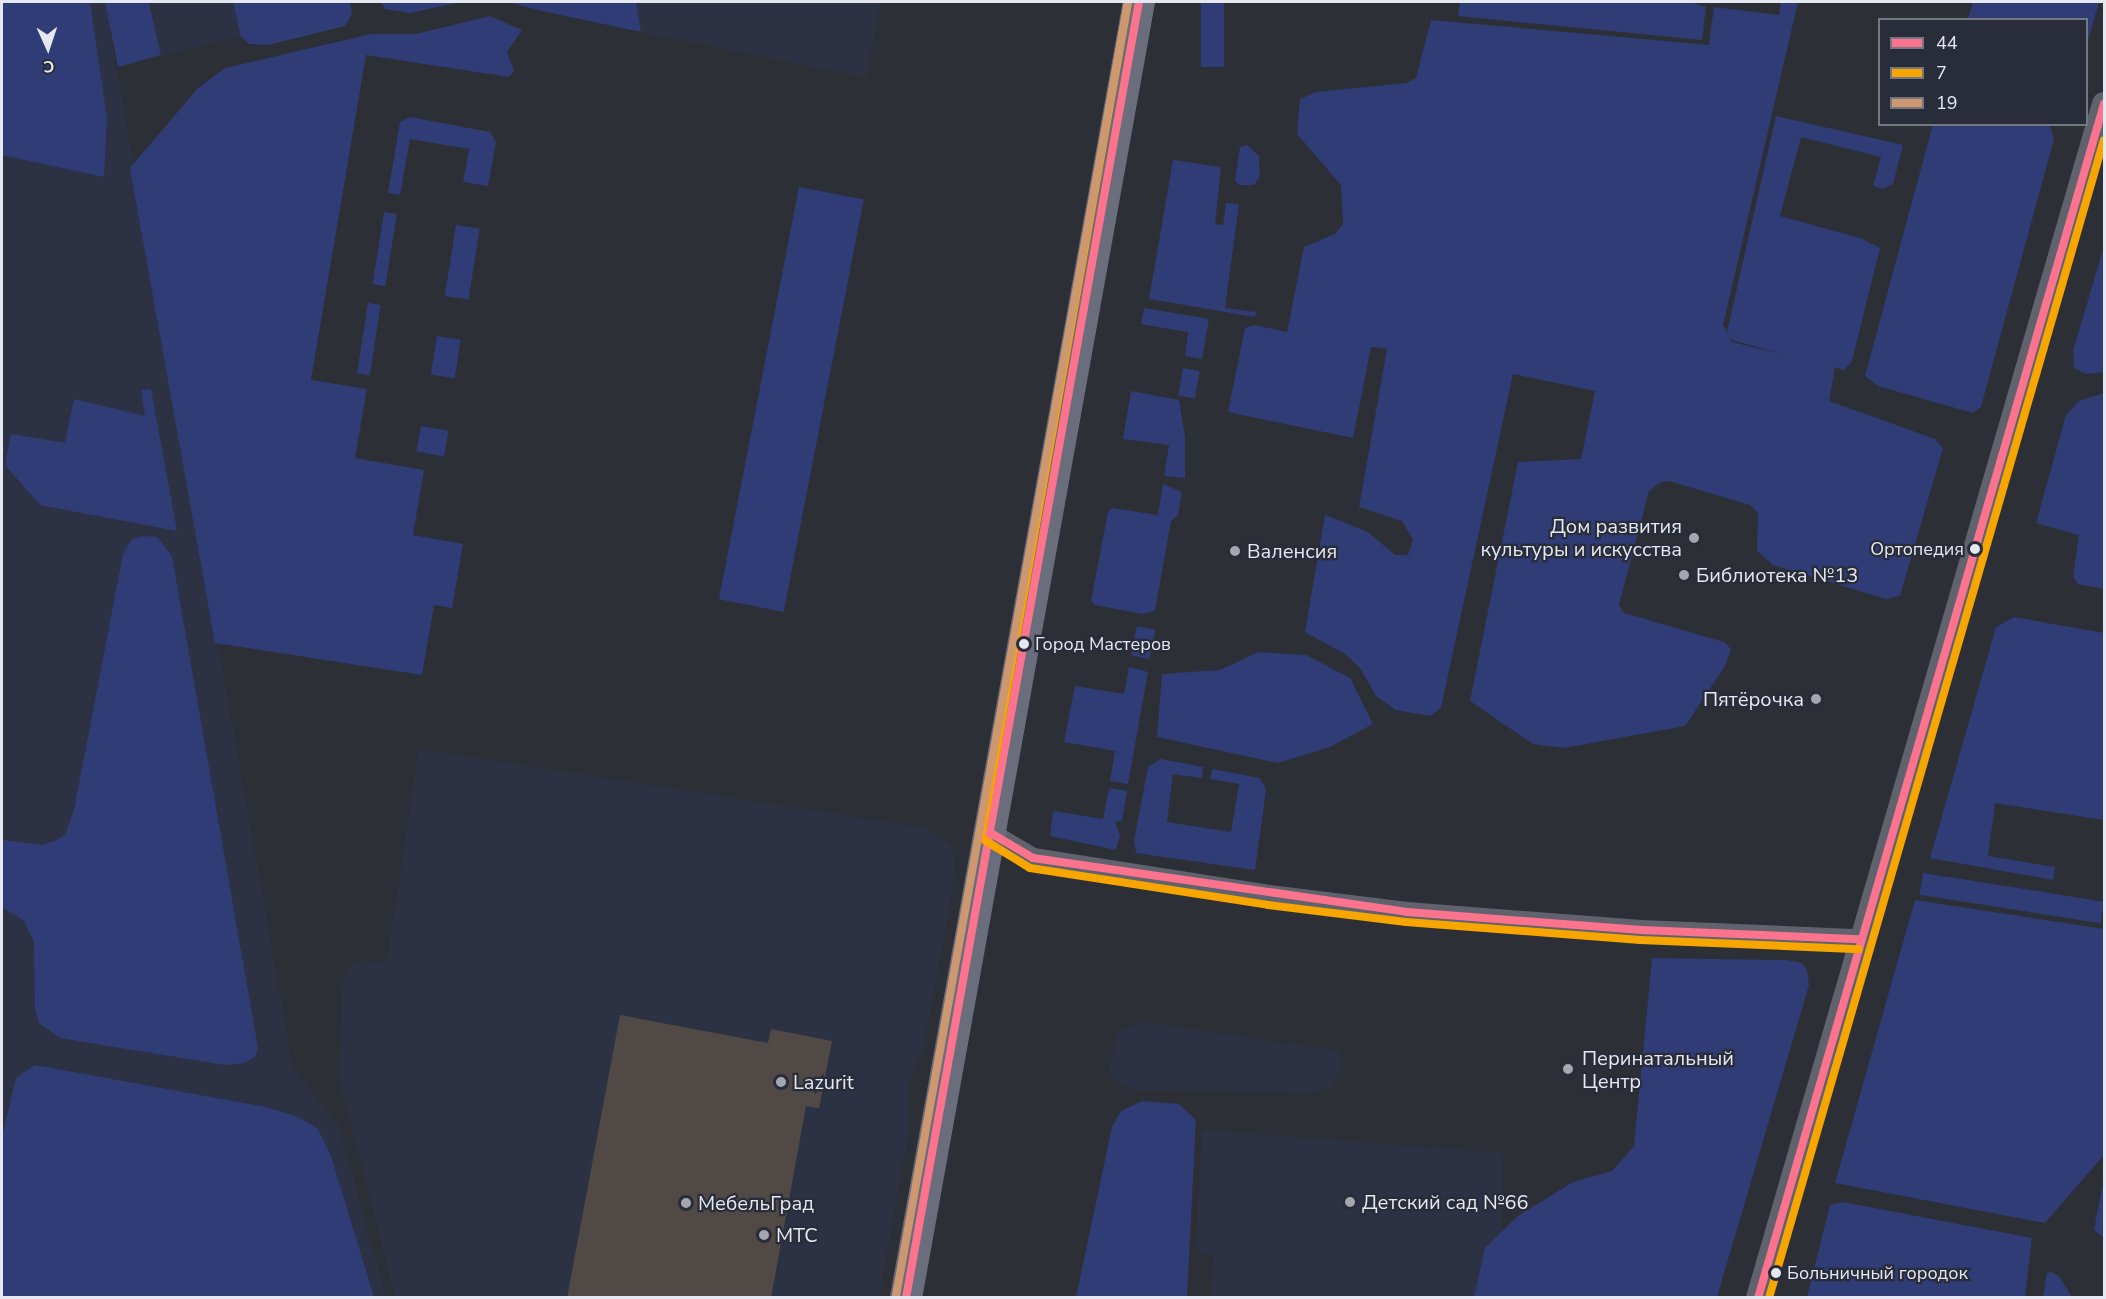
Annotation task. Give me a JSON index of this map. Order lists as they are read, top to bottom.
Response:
{
  "places": [
    "Дом развития культуры и искусства",
    "Ортопедия",
    "Валенсия",
    "Библиотека №13",
    "Город Мастеров",
    "Пятёрочка",
    "Перинатальный Центр",
    "Lazurit",
    "Детский сад №66",
    "МебельГрад",
    "МТС",
    "Больничный городок"
  ],
  "lines": ["transit line 44", "transit line 7", "transit line 19"],
  "legend": ["44", "7", "19"],
  "north": "bottom"
}
